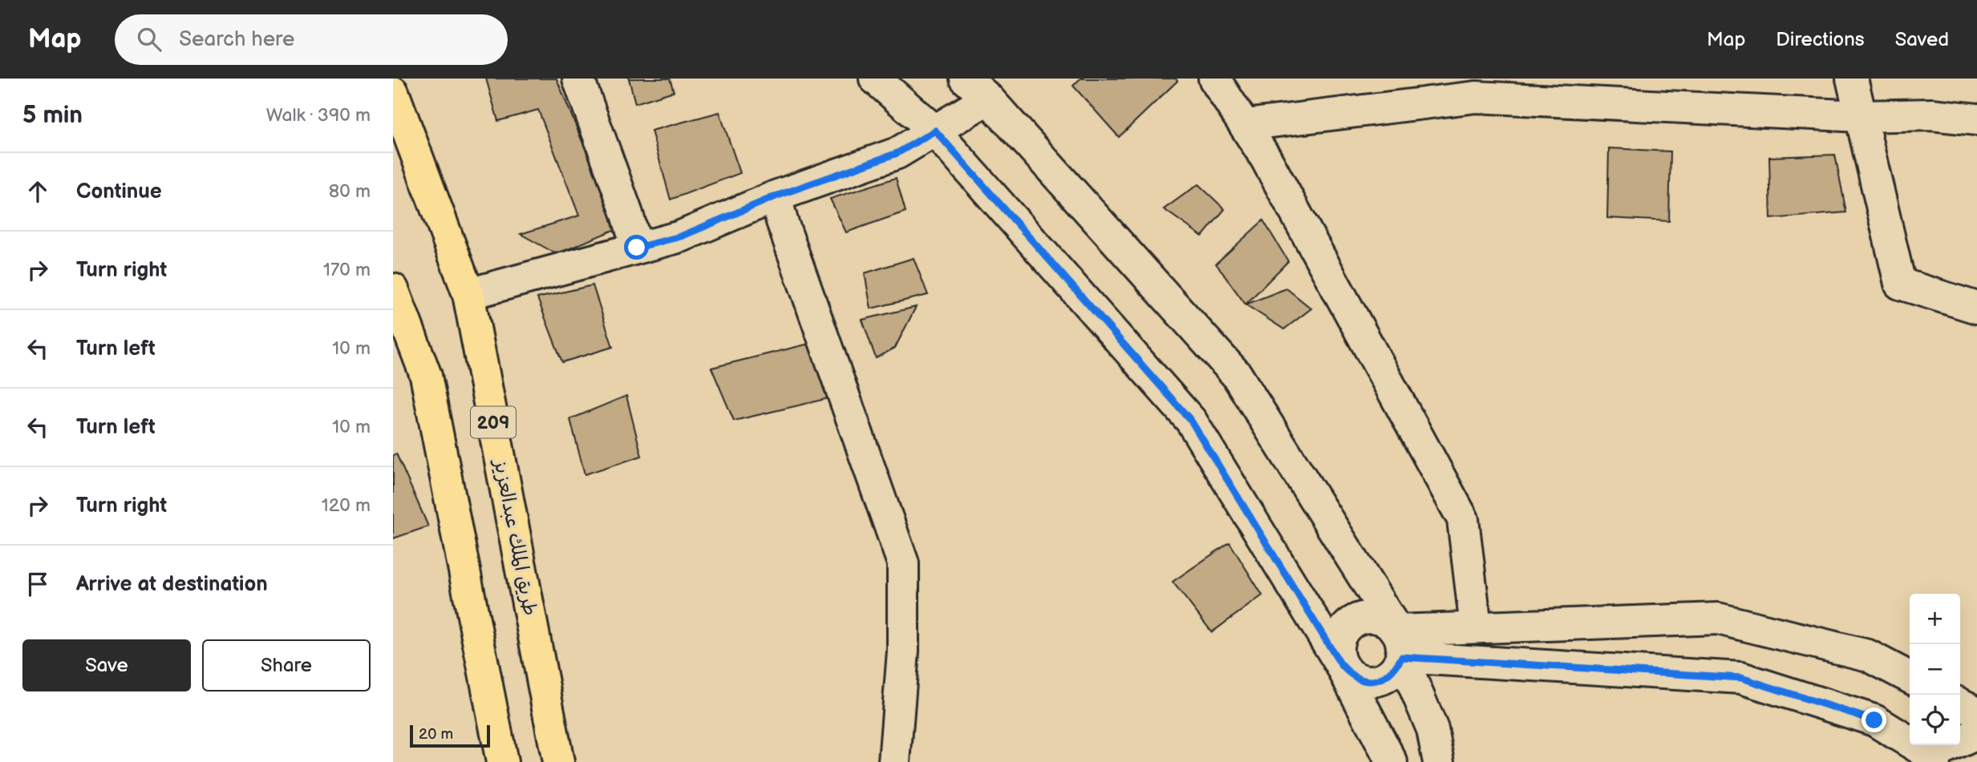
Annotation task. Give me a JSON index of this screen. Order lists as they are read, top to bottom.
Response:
{
  "streets": {
    "main road": ["209", "طريق الملك عبدالعزيز"]
  },
  "scale_bar": "20 m",
  "page": {
    "header": "Map",
    "search": "Search here",
    "nav": ["Map", "Directions", "Saved"],
    "heading": ["5 min", "Walk · 390 m"],
    "list": [
      ["Continue", "80 m"],
      ["Turn right", "170 m"],
      ["Turn left", "10 m"],
      ["Turn left", "10 m"],
      ["Turn right", "120 m"],
      "Arrive at destination"
    ],
    "map_buttons": ["+", "−"],
    "buttons": ["Save", "Share"],
    "scale": "20 m"
  }
}
